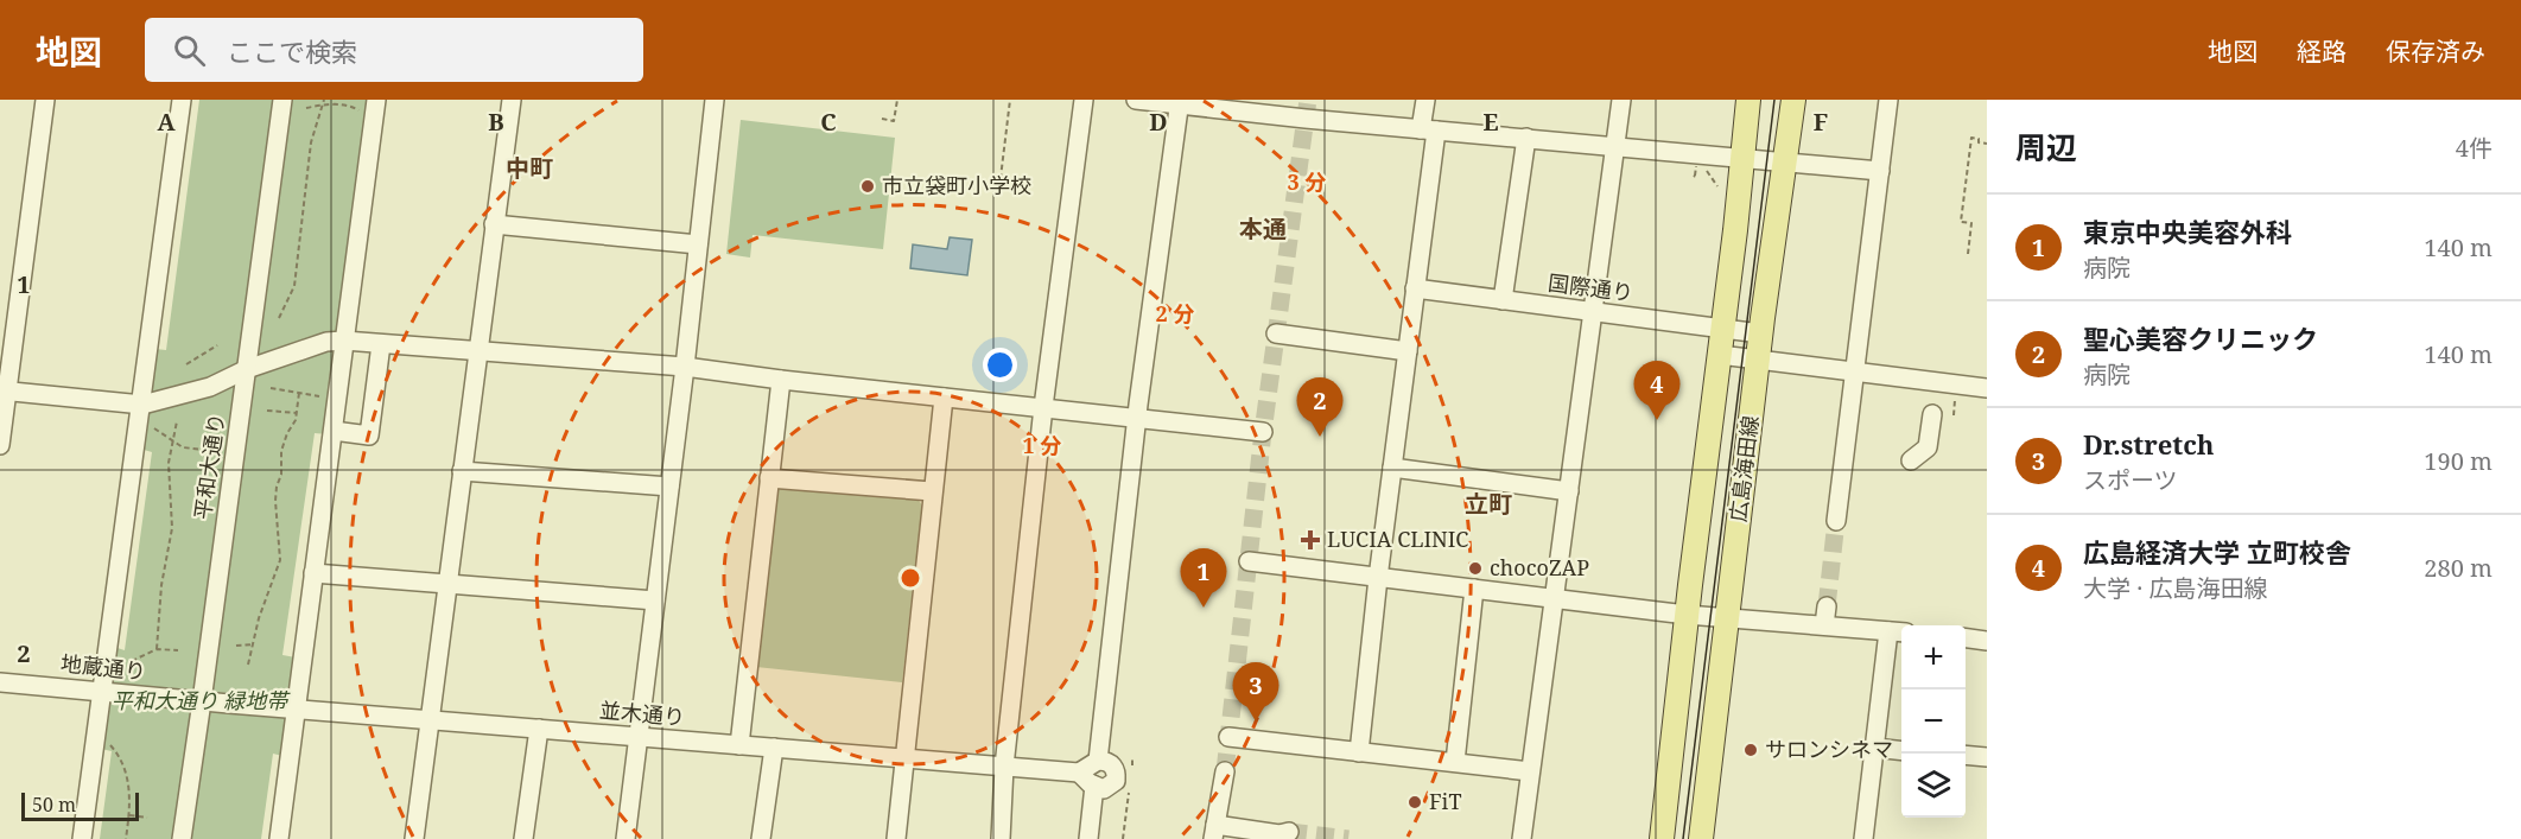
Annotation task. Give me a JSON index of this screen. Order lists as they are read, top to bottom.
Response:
{
  "streets": {
    "main road": ["広島海田線"],
    "street": [
      "国際通り",
      "平和大通り",
      "地蔵通り",
      "並木通り"
    ]
  },
  "crossings": [
    ["国際通り", "広島海田線"],
    ["平和大通り", "地蔵通り"],
    ["平和大通り", "並木通り"],
    ["地蔵通り", "並木通り"]
  ],
  "districts": ["中町", "本通", "立町"],
  "parks": ["平和大通り 緑地帯"],
  "places": {
    "other": [
      "市立袋町小学校",
      "chocoZAP",
      "サロンシネマ",
      "FiT"
    ],
    "health": ["LUCIA CLINIC"]
  },
  "scale_bar": "50 m",
  "page": {
    "header": "地図",
    "search": "ここで検索",
    "nav": ["地図", "経路", "保存済み"],
    "heading": ["周辺", "4件"],
    "list": [
      {
        "mark": "1",
        "name": "東京中央美容外科",
        "note": "病院",
        "value": "140 m"
      },
      {
        "mark": "2",
        "name": "聖心美容クリニック",
        "note": "病院",
        "value": "140 m"
      },
      {
        "mark": "3",
        "name": "Dr.stretch",
        "note": "スポーツ",
        "value": "190 m"
      },
      {
        "mark": "4",
        "name": "広島経済大学 立町校舎",
        "note": "大学 · 広島海田線",
        "value": "280 m"
      }
    ],
    "pins": [
      "4",
      "2",
      "1",
      "3"
    ],
    "map_buttons": ["+", "−"],
    "scale": "50 m"
  },
  "grid": {
    "columns": [
      "A",
      "B",
      "C",
      "D",
      "E",
      "F"
    ],
    "rows": ["1", "2"]
  },
  "rings": ["3 分", "2 分", "1 分"]
}
